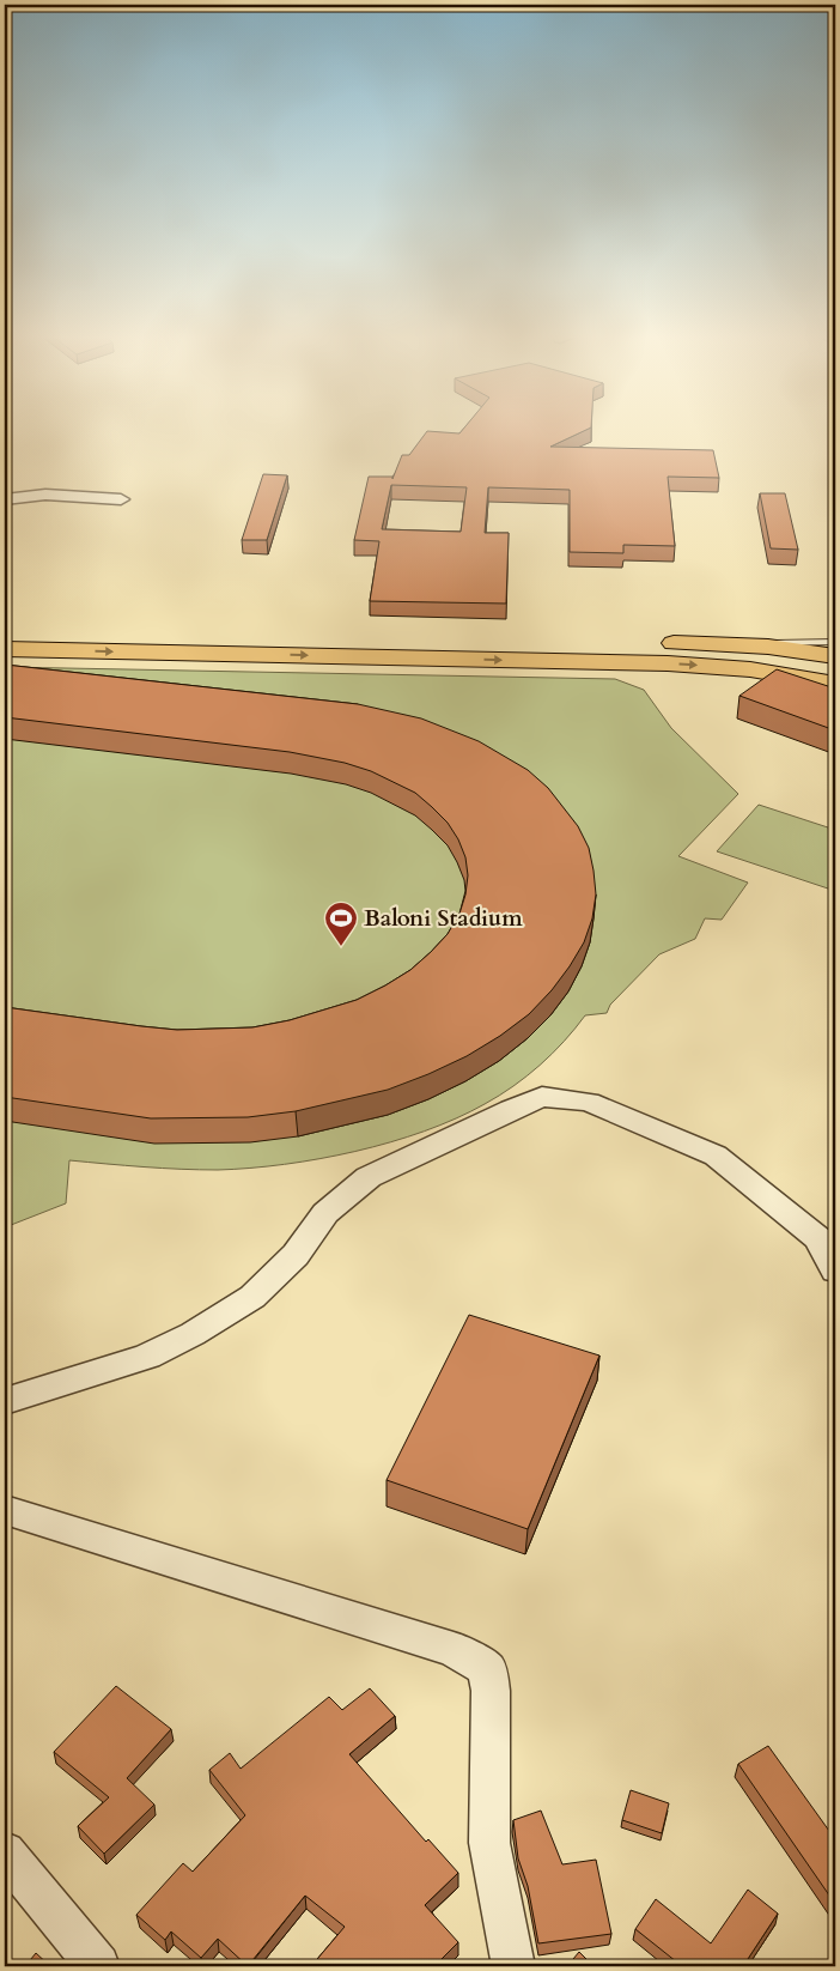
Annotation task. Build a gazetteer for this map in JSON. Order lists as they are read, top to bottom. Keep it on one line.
{"places":{"sports":["Baloni Stadium"]}}
